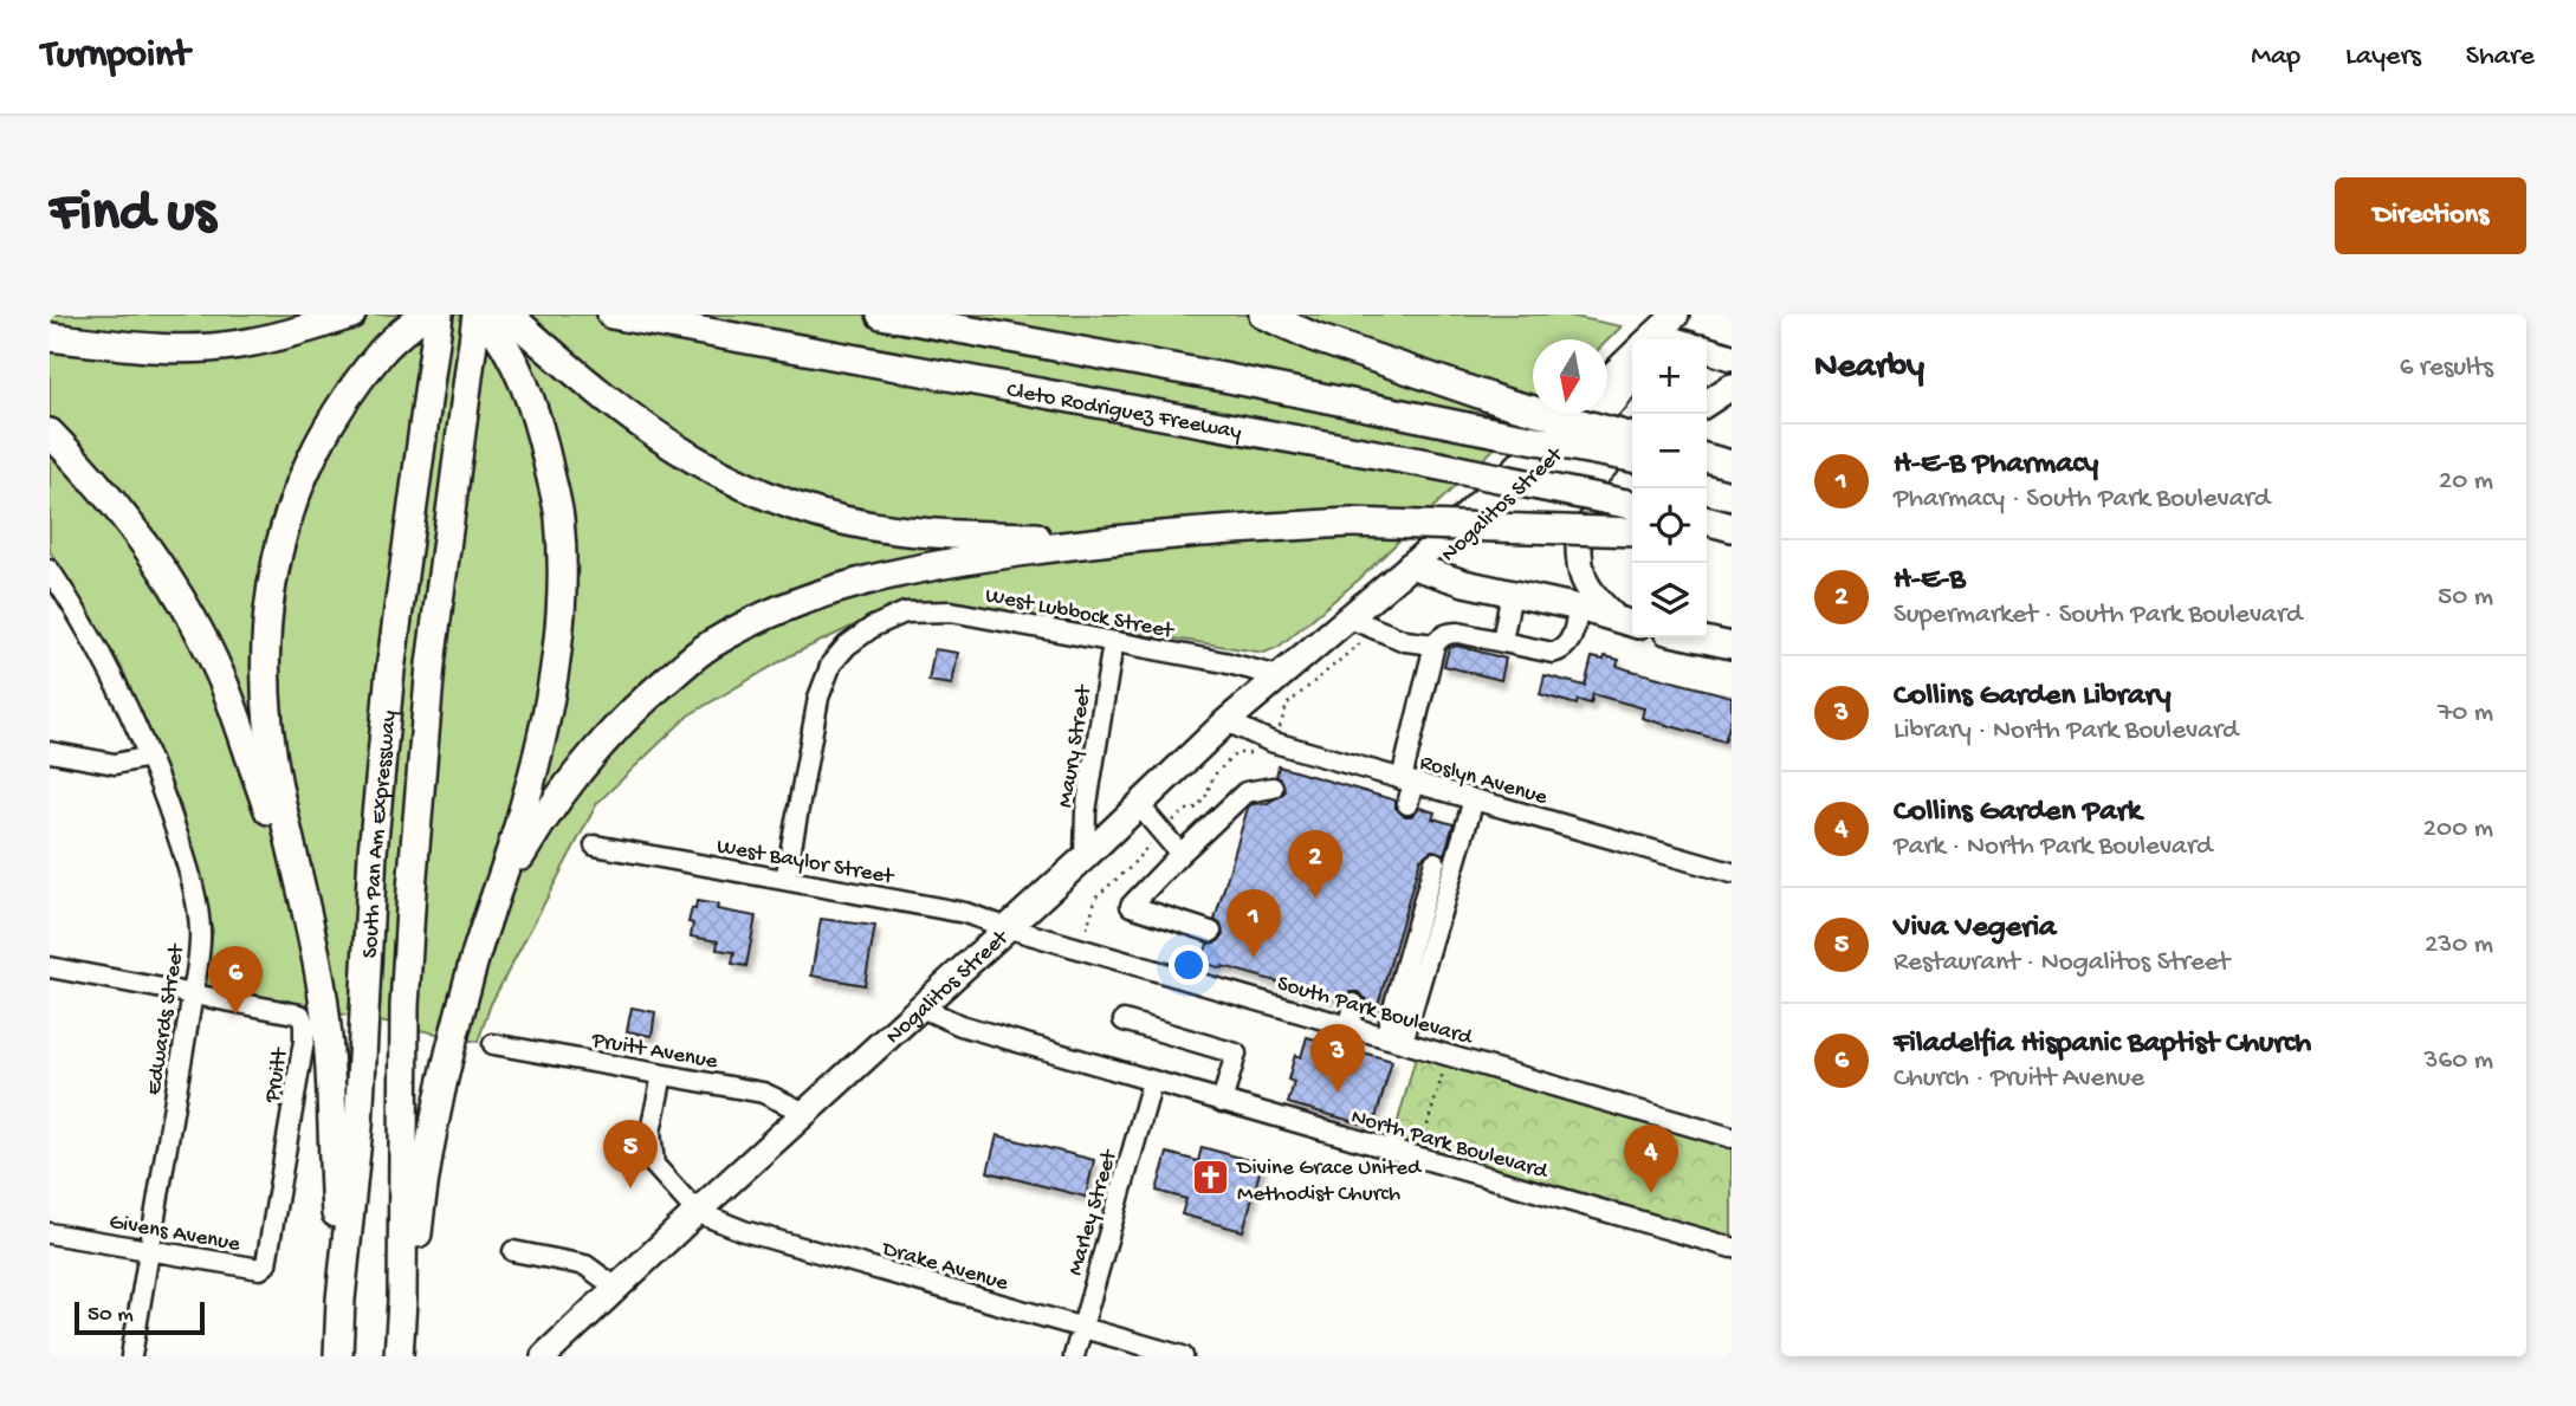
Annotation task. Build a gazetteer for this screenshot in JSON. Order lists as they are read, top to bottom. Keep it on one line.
{"streets":{"highway":["Cleto Rodriguez Freeway","South Pan Am Expressway"],"main road":["Nogalitos Street"],"street":["West Lubbock Street","Maury Street","Roslyn Avenue","West Baylor Street","South Park Boulevard","Edwards Street","Pruitt Avenue","Pruitt","North Park Boulevard","Marley Street","Givens Avenue","Drake Avenue"]},"crossings":[["Nogalitos Street","West Lubbock Street"],["Nogalitos Street","Maury Street"],["Nogalitos Street","Roslyn Avenue"],["Nogalitos Street","West Baylor Street"],["Nogalitos Street","South Park Boulevard"],["Nogalitos Street","Pruitt Avenue"],["Nogalitos Street","North Park Boulevard"],["Nogalitos Street","Drake Avenue"],["West Lubbock Street","Maury Street"],["West Lubbock Street","West Baylor Street"],["West Baylor Street","South Park Boulevard"],["Edwards Street","Pruitt"],["Edwards Street","Givens Avenue"],["Pruitt","Givens Avenue"],["North Park Boulevard","Marley Street"],["Marley Street","Drake Avenue"]],"places":{"church":["Divine Grace United Methodist Church"]},"scale_bar":"50 m","north":"bottom","page":{"header":"Turnpoint","nav":["Map","Layers","Share"],"buttons":"Directions","title":"Find us","heading":["Nearby","6 results"],"map_buttons":["+","−"],"list":[{"mark":"1","name":"H-E-B Pharmacy","note":"Pharmacy · South Park Boulevard","value":"20 m"},{"mark":"2","name":"H-E-B","note":"Supermarket · South Park Boulevard","value":"50 m"},{"mark":"3","name":"Collins Garden Library","note":"Library · North Park Boulevard","value":"70 m"},{"mark":"4","name":"Collins Garden Park","note":"Park · North Park Boulevard","value":"200 m"},{"mark":"5","name":"Viva Vegeria","note":"Restaurant · Nogalitos Street","value":"230 m"},{"mark":"6","name":"Filadelfia Hispanic Baptist Church","note":"Church · Pruitt Avenue","value":"360 m"}],"pins":["2","1","6","3","5","4"],"scale":"50 m"}}
